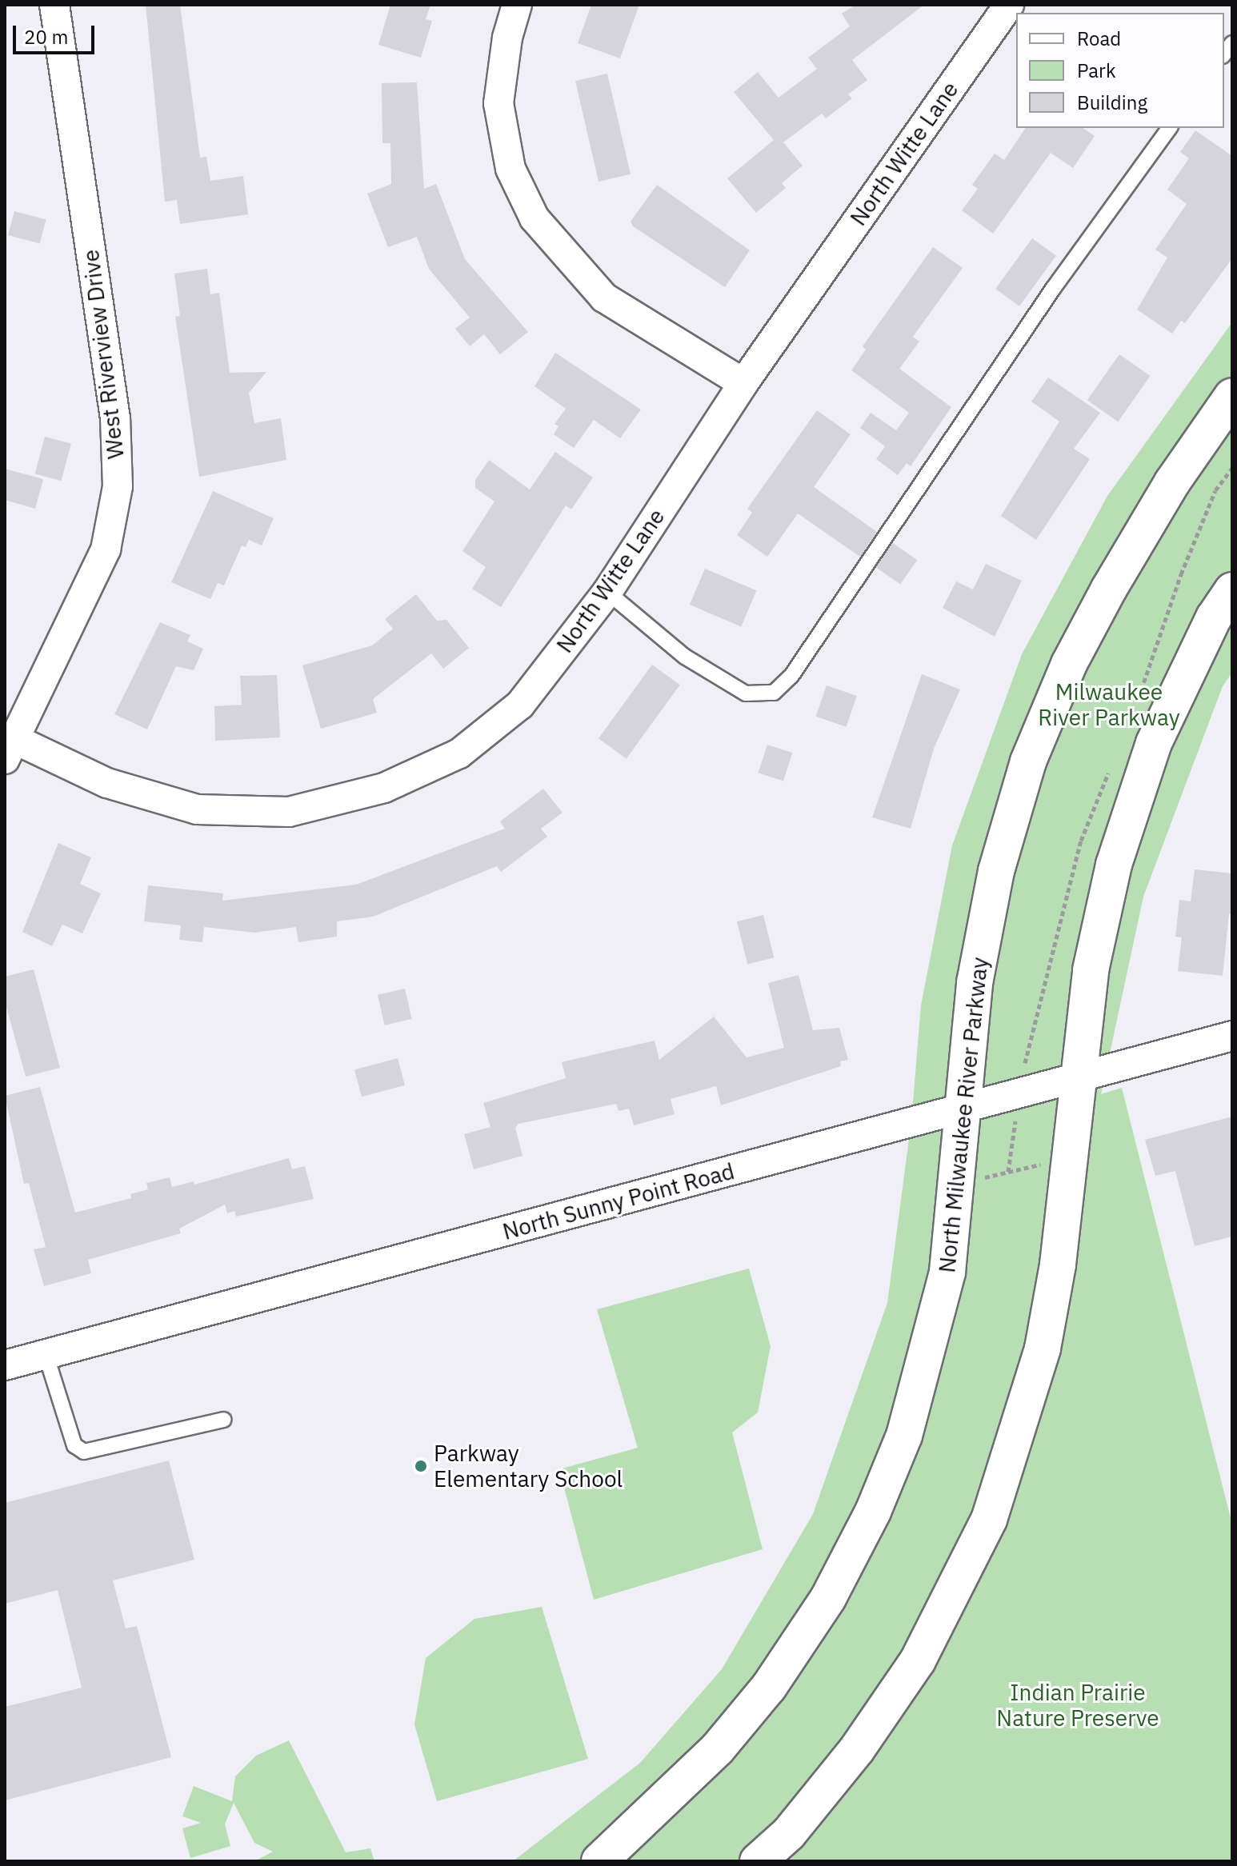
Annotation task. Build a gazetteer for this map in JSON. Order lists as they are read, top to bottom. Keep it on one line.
{"streets":{"street":["North Witte Lane","West Riverview Drive","North Milwaukee River Parkway","North Sunny Point Road"]},"crossings":[["North Witte Lane","West Riverview Drive"],["North Milwaukee River Parkway","North Sunny Point Road"]],"parks":["Milwaukee River Parkway","Indian Prairie Nature Preserve"],"places":["Parkway Elementary School"],"legend":["Road","Park","Building"],"scale_bar":"20 m"}
